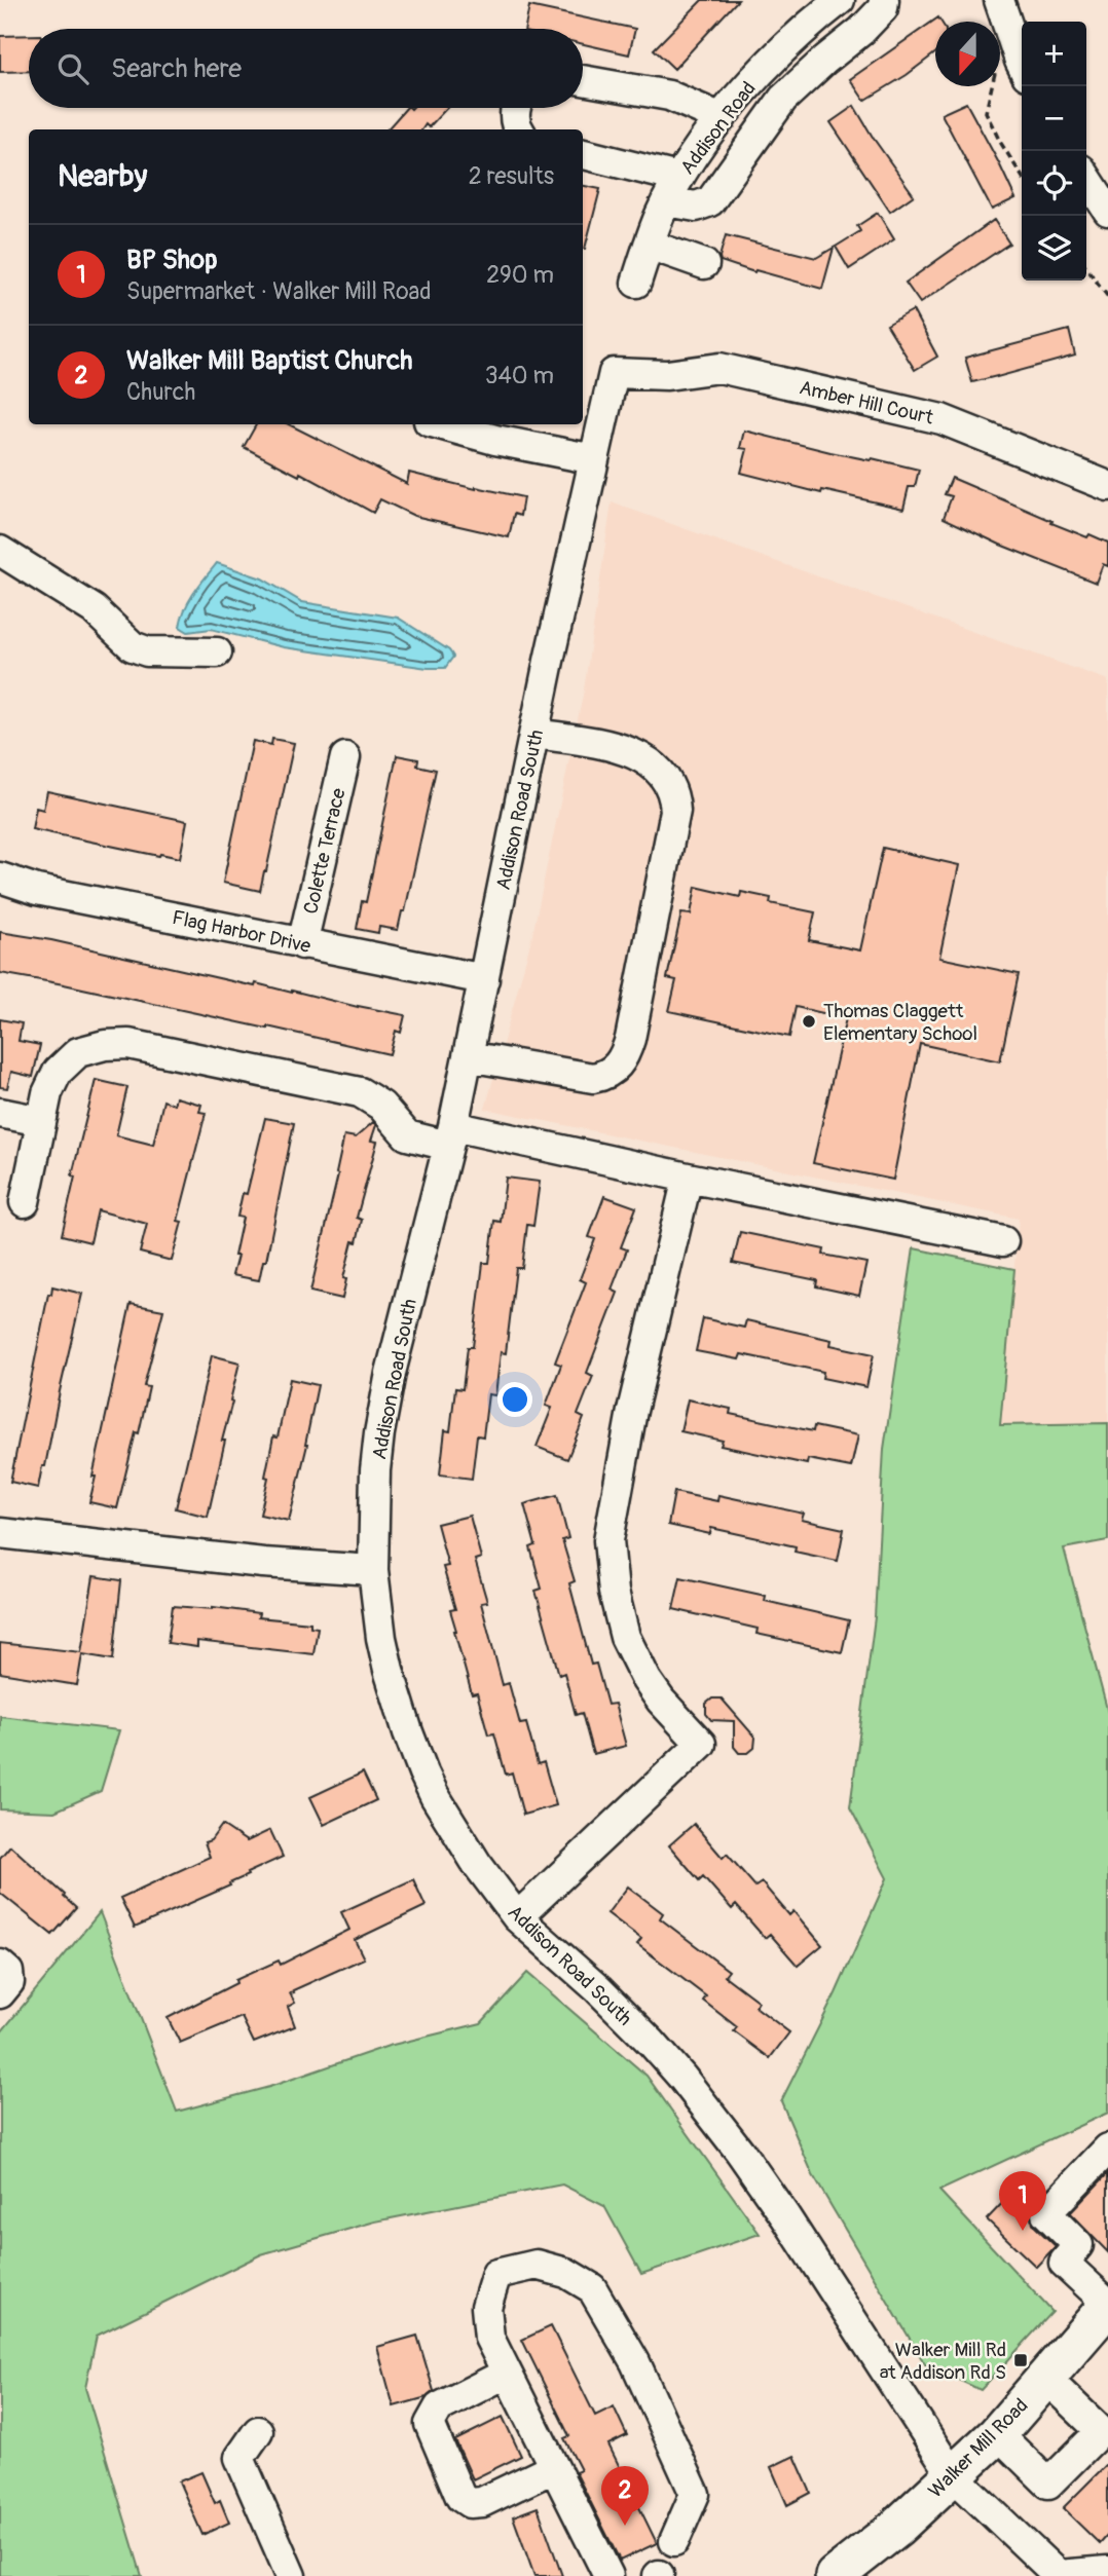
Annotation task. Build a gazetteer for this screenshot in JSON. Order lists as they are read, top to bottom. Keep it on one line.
{"streets":{"main road":["Walker Mill Road"],"street":["Addison Road","Amber Hill Court","Addison Road South","Colette Terrace","Flag Harbor Drive"]},"crossings":[["Amber Hill Court","Addison Road South"],["Addison Road South","Flag Harbor Drive"],["Addison Road South","Walker Mill Road"],["Colette Terrace","Flag Harbor Drive"]],"places":{"other":["Thomas Claggett Elementary School"],"transit":["Walker Mill Rd at Addison Rd S"]},"north":"bottom","page":{"map_buttons":["+","−"],"search":"Search here","heading":["Nearby","2 results"],"list":[{"mark":"1","name":"BP Shop","note":"Supermarket · Walker Mill Road","value":"290 m"},{"mark":"2","name":"Walker Mill Baptist Church","note":"Church","value":"340 m"}],"pins":["1","2"]}}
